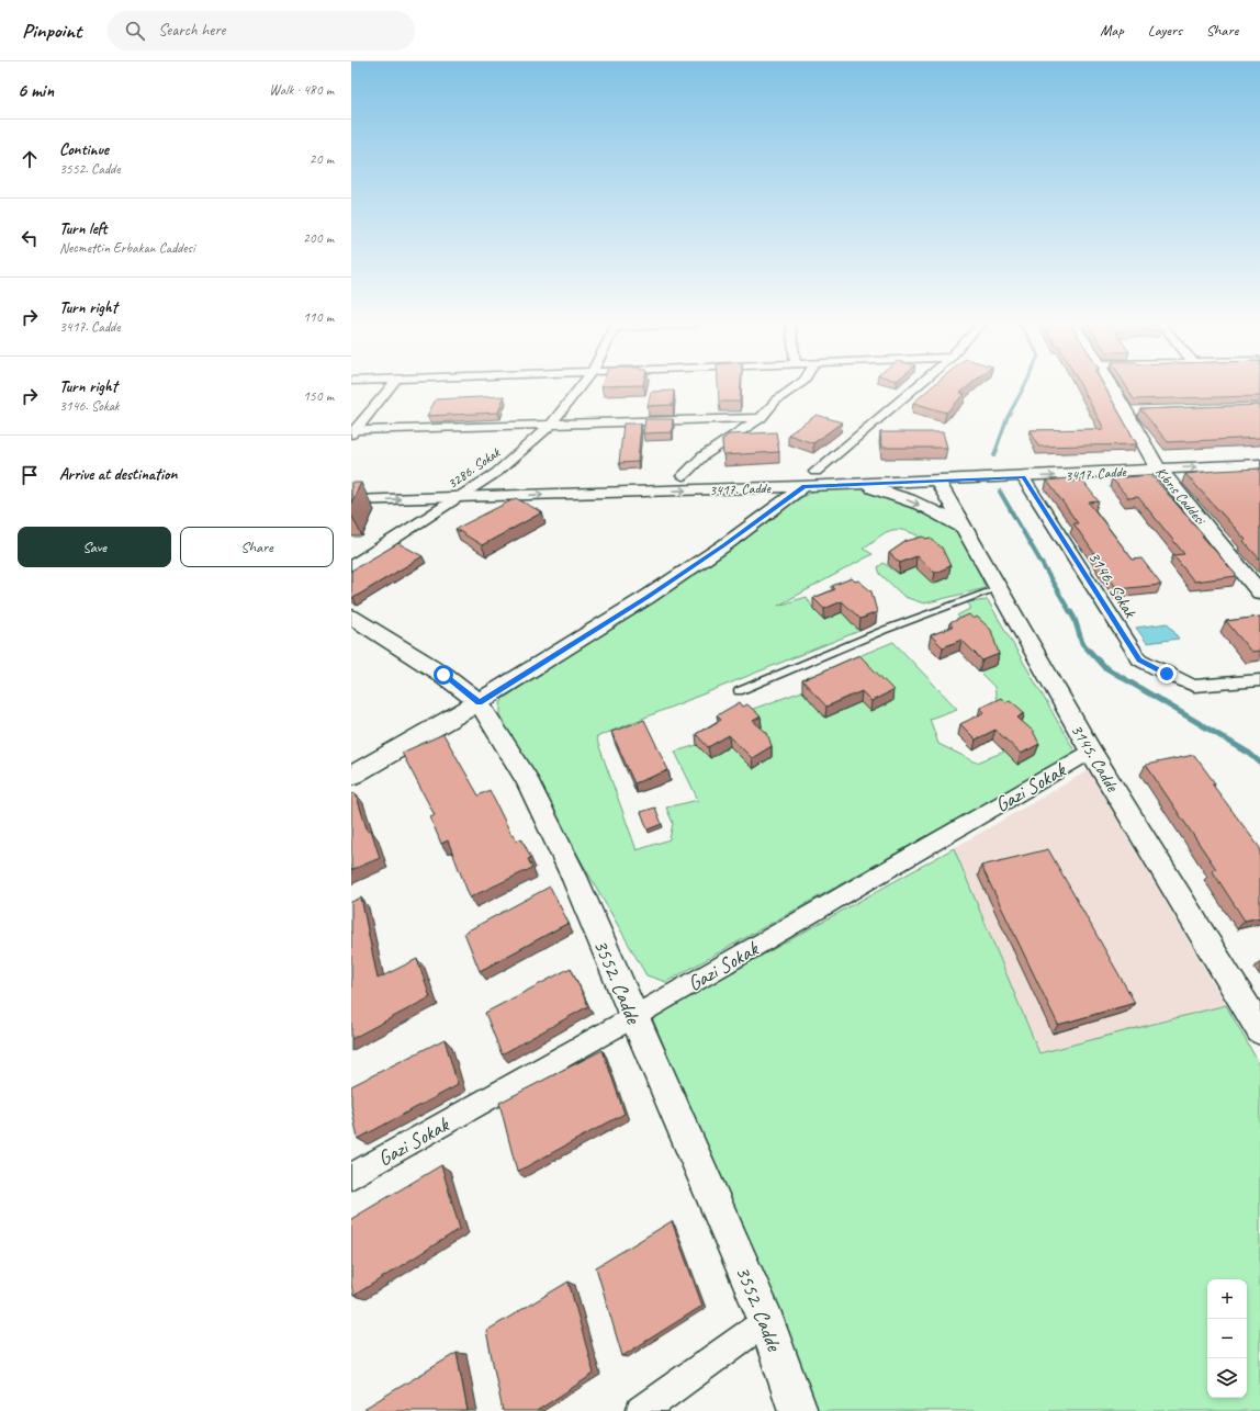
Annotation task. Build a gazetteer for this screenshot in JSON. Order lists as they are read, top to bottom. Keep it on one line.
{"streets":{"street":["3286. Sokak","3417. Cadde","Kıbrıs Caddesi","3146. Sokak","3145. Cadde","Gazi Sokak","3552. Cadde"]},"crossings":[["3286. Sokak","3417. Cadde"],["3417. Cadde","Kıbrıs Caddesi"],["3417. Cadde","3146. Sokak"],["3417. Cadde","3145. Cadde"],["3145. Cadde","Gazi Sokak"],["Gazi Sokak","3552. Cadde"]],"page":{"header":"Pinpoint","search":"Search here","nav":["Map","Layers","Share"],"heading":["6 min","Walk · 480 m"],"list":[["Continue","3552. Cadde","20 m"],["Turn left","Necmettin Erbakan Caddesi","200 m"],["Turn right","3417. Cadde","110 m"],["Turn right","3146. Sokak","150 m"],"Arrive at destination"],"buttons":["Save","Share"],"map_buttons":["+","−"]}}
